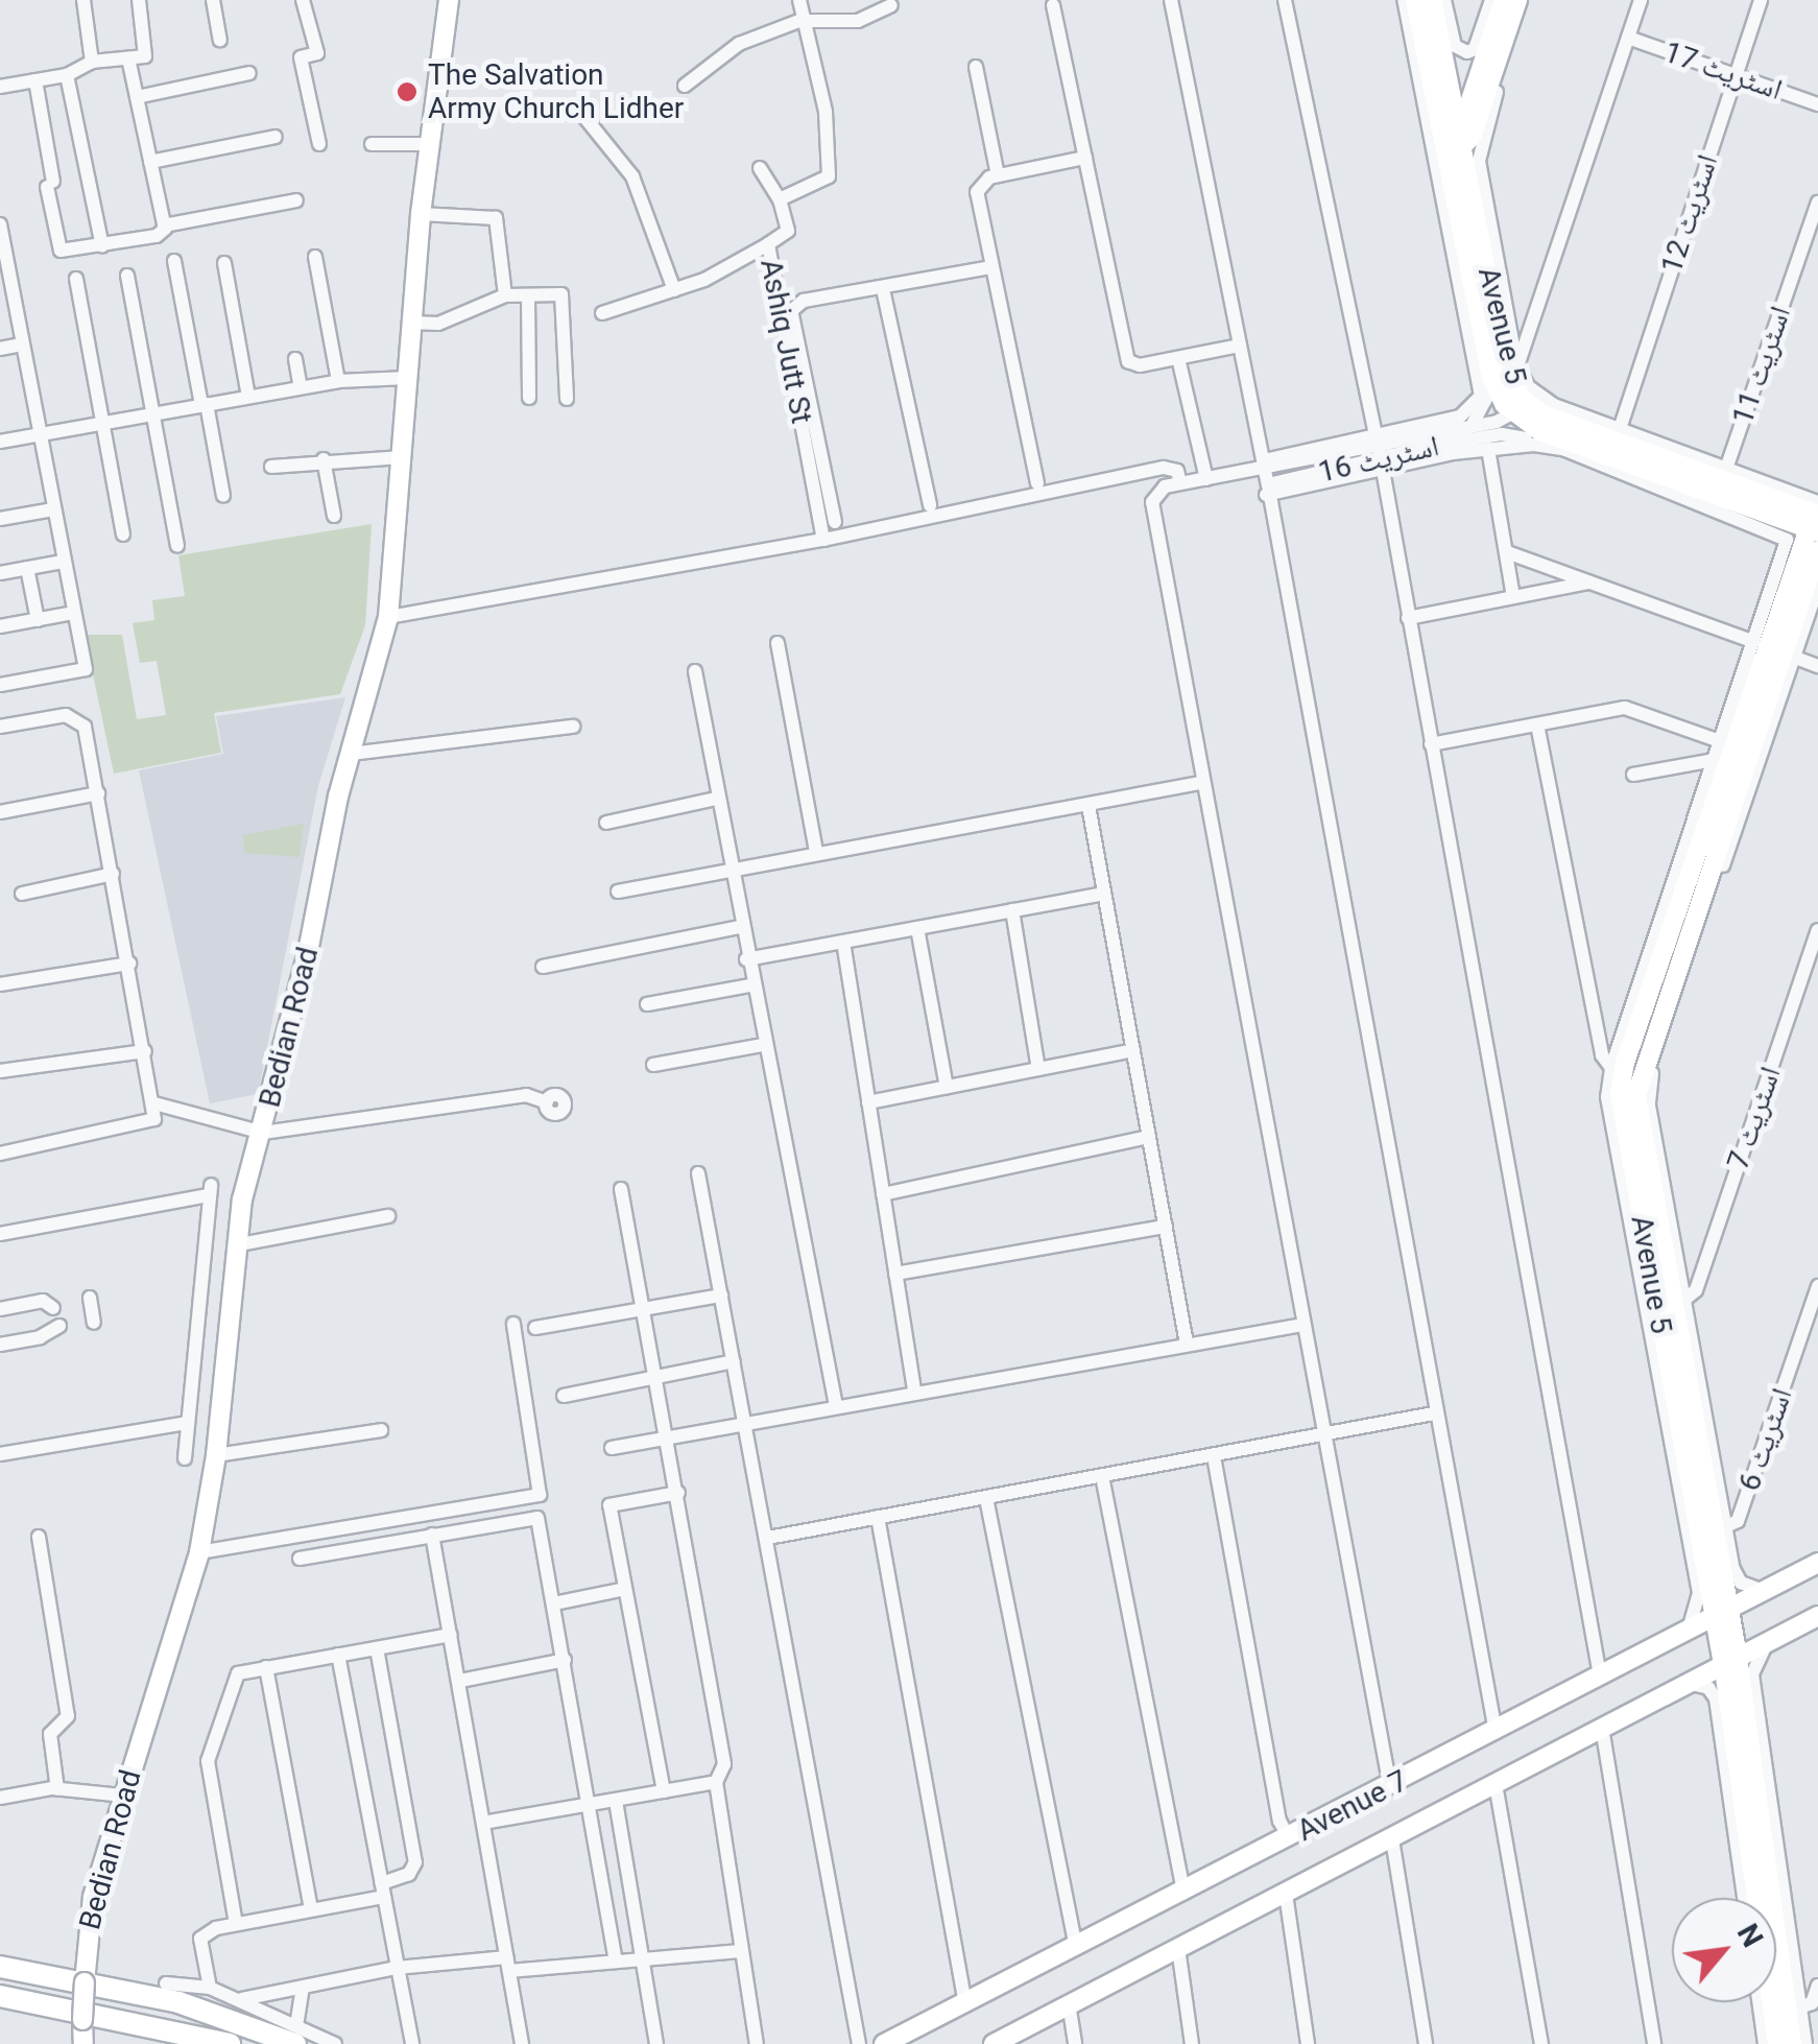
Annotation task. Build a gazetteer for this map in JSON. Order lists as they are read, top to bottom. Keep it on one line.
{"streets":{"main road":["Avenue 5","Bedian Road","Avenue 7"],"street":["اسٹریٹ 17","اسٹریٹ 12","Ashiq Jutt St","اسٹریٹ 11","اسٹریٹ 16","اسٹریٹ 7","اسٹریٹ 6"]},"crossings":[["اسٹریٹ 17","اسٹریٹ 12"],["Avenue 5","اسٹریٹ 16"],["Avenue 5","Avenue 7"]],"places":["The Salvation Army Church Lidher"],"north":"top right"}
